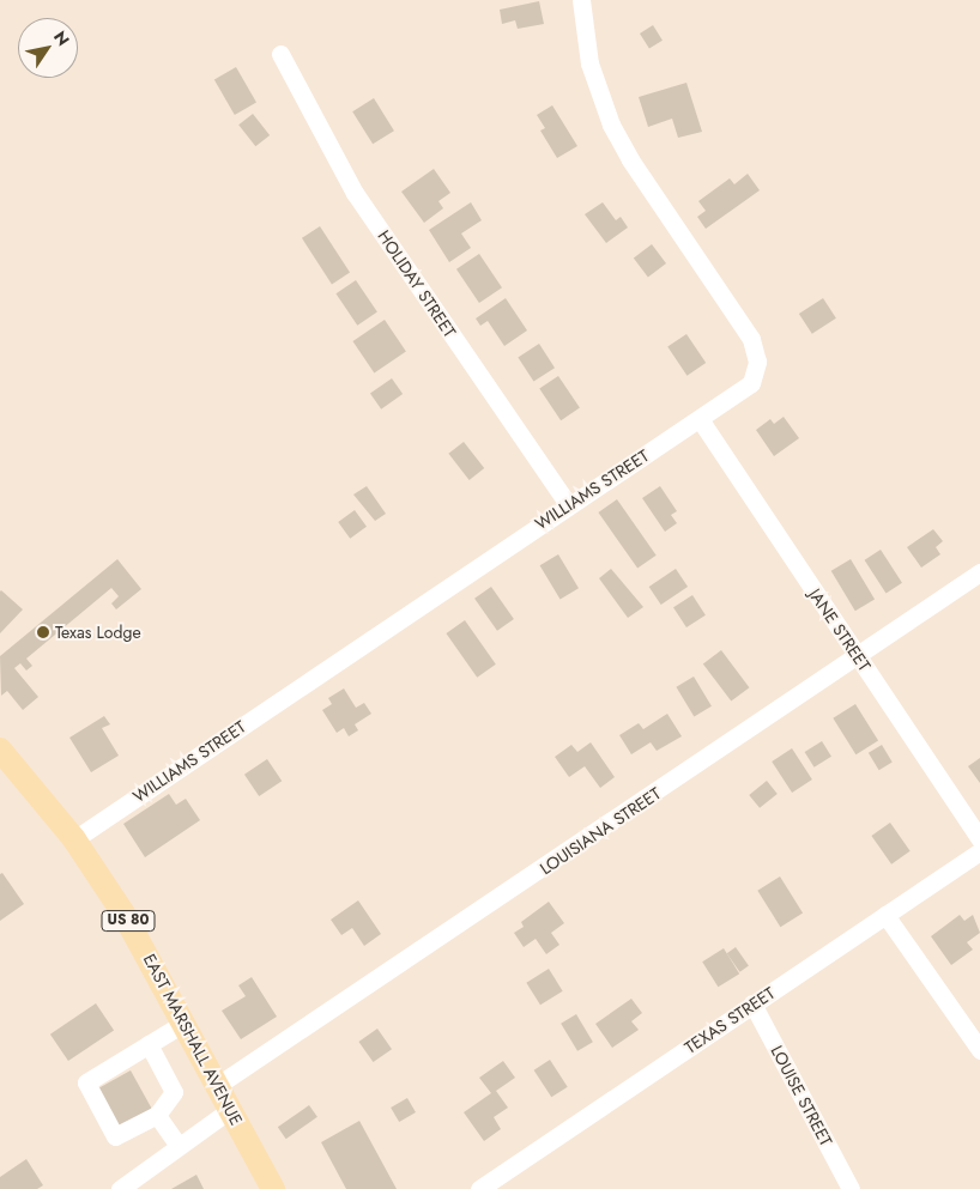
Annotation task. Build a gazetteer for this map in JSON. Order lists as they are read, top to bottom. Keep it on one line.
{"streets":{"main road":["US 80","EAST MARSHALL AVENUE"],"street":["HOLIDAY STREET","WILLIAMS STREET","JANE STREET","LOUISIANA STREET","TEXAS STREET","LOUISE STREET"]},"crossings":[["HOLIDAY STREET","WILLIAMS STREET"],["WILLIAMS STREET","JANE STREET"],["WILLIAMS STREET","EAST MARSHALL AVENUE"],["JANE STREET","LOUISIANA STREET"],["LOUISIANA STREET","EAST MARSHALL AVENUE"],["TEXAS STREET","LOUISE STREET"]],"places":["Texas Lodge"],"north":"top right"}
